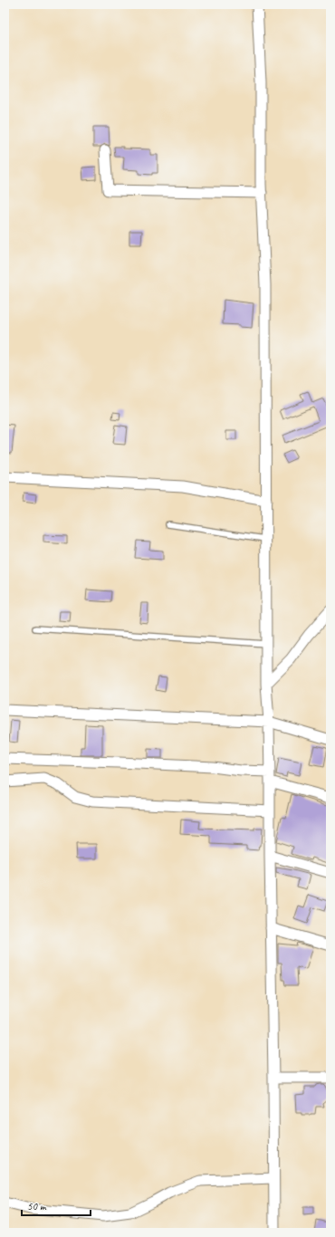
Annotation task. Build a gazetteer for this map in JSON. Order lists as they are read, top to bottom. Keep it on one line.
{"scale_bar":"50 m"}
